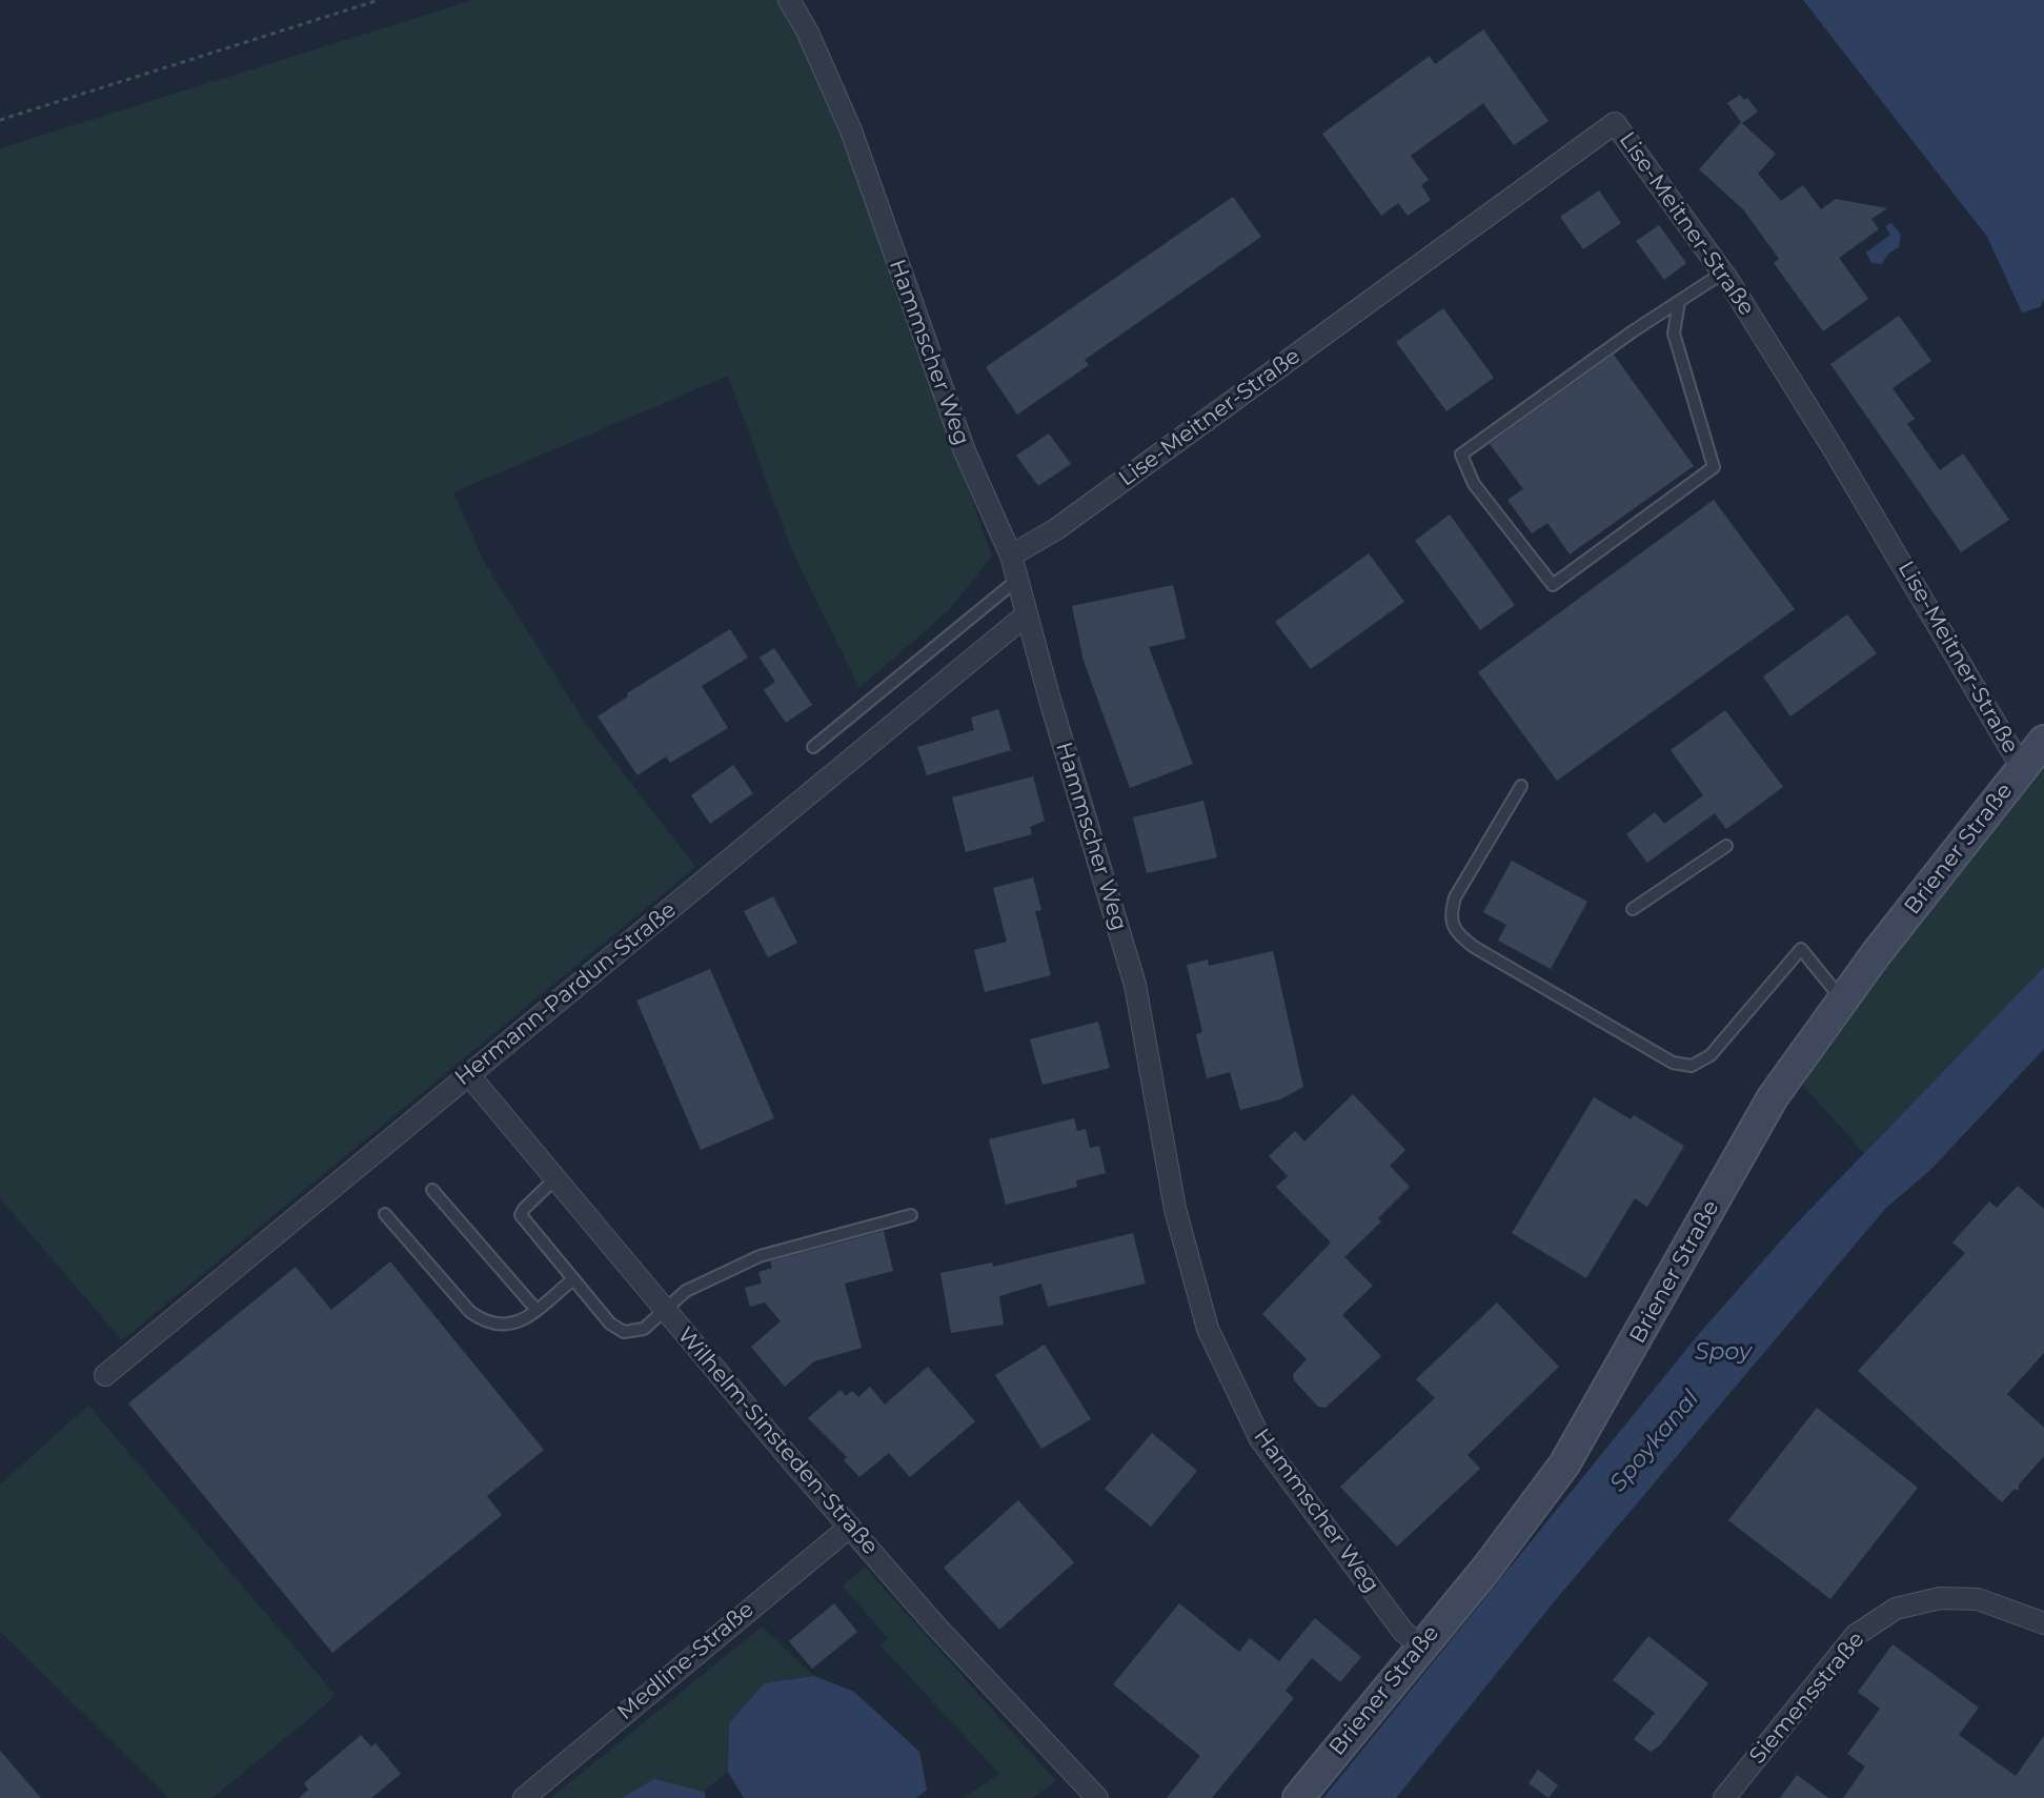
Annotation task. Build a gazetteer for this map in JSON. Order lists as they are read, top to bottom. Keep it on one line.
{"streets":{"street":["Lise-Meitner-Straße","Hammscher Weg","Briener Straße","Hermann-Pardun-Straße","Wilhelm-Sinsteden-Straße","Medline-Straße","Siemensstraße"]},"crossings":[["Lise-Meitner-Straße","Hammscher Weg"],["Lise-Meitner-Straße","Briener Straße"],["Hammscher Weg","Briener Straße"],["Hammscher Weg","Hermann-Pardun-Straße"],["Hermann-Pardun-Straße","Wilhelm-Sinsteden-Straße"],["Wilhelm-Sinsteden-Straße","Medline-Straße"]],"water":["Spoy","Spoykanal"]}
